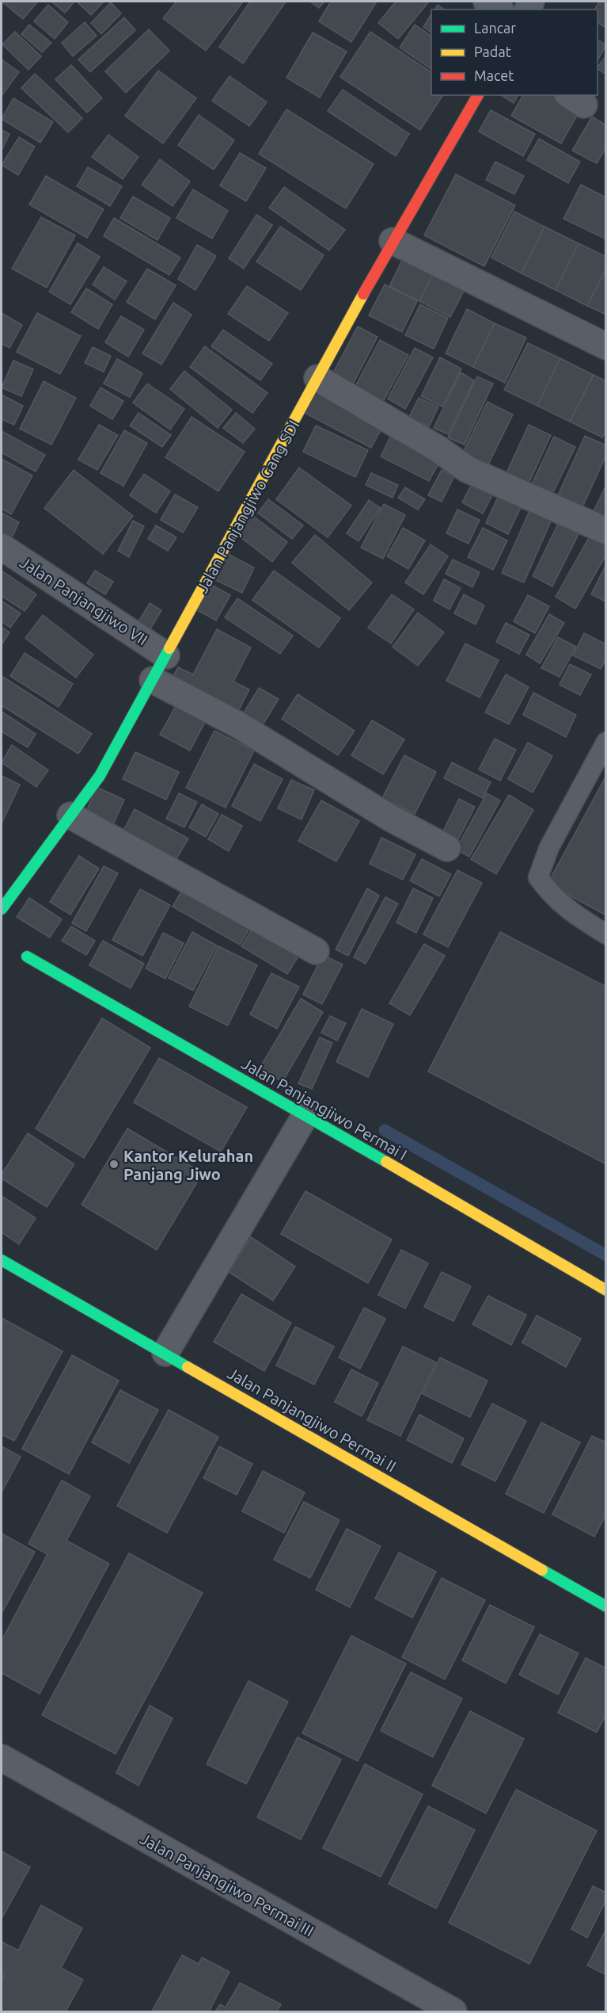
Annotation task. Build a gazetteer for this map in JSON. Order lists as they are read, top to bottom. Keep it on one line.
{"streets":{"street":["Jalan Panjangjiwo Gang SDI","Jalan Panjangjiwo VII","Jalan Panjangjiwo Permai I","Jalan Panjangjiwo Permai II","Jalan Panjangjiwo Permai III"]},"crossings":[["Jalan Panjangjiwo Gang SDI","Jalan Panjangjiwo VII"]],"places":["Kantor Kelurahan Panjang Jiwo"],"legend":["Lancar","Padat","Macet"]}
